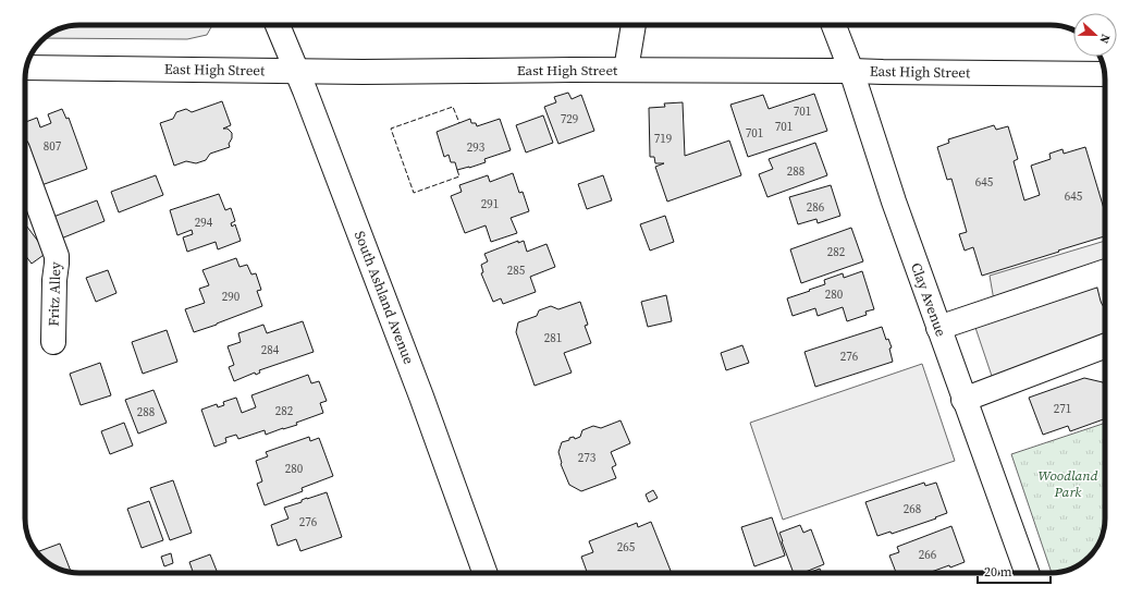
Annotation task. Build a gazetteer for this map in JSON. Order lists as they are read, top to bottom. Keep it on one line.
{"streets":{"street":["East High Street","Fritz Alley","South Ashland Avenue","Clay Avenue"]},"crossings":[["East High Street","South Ashland Avenue"],["East High Street","Clay Avenue"]],"parks":["Woodland Park"],"house_numbers":["701","729","701","701","719","807","293","288","645","645","291","286","294","282","285","280","290","281","284","276","271","282","288","273","280","268","276","265","266"],"scale_bar":"20 m","north":"right"}
